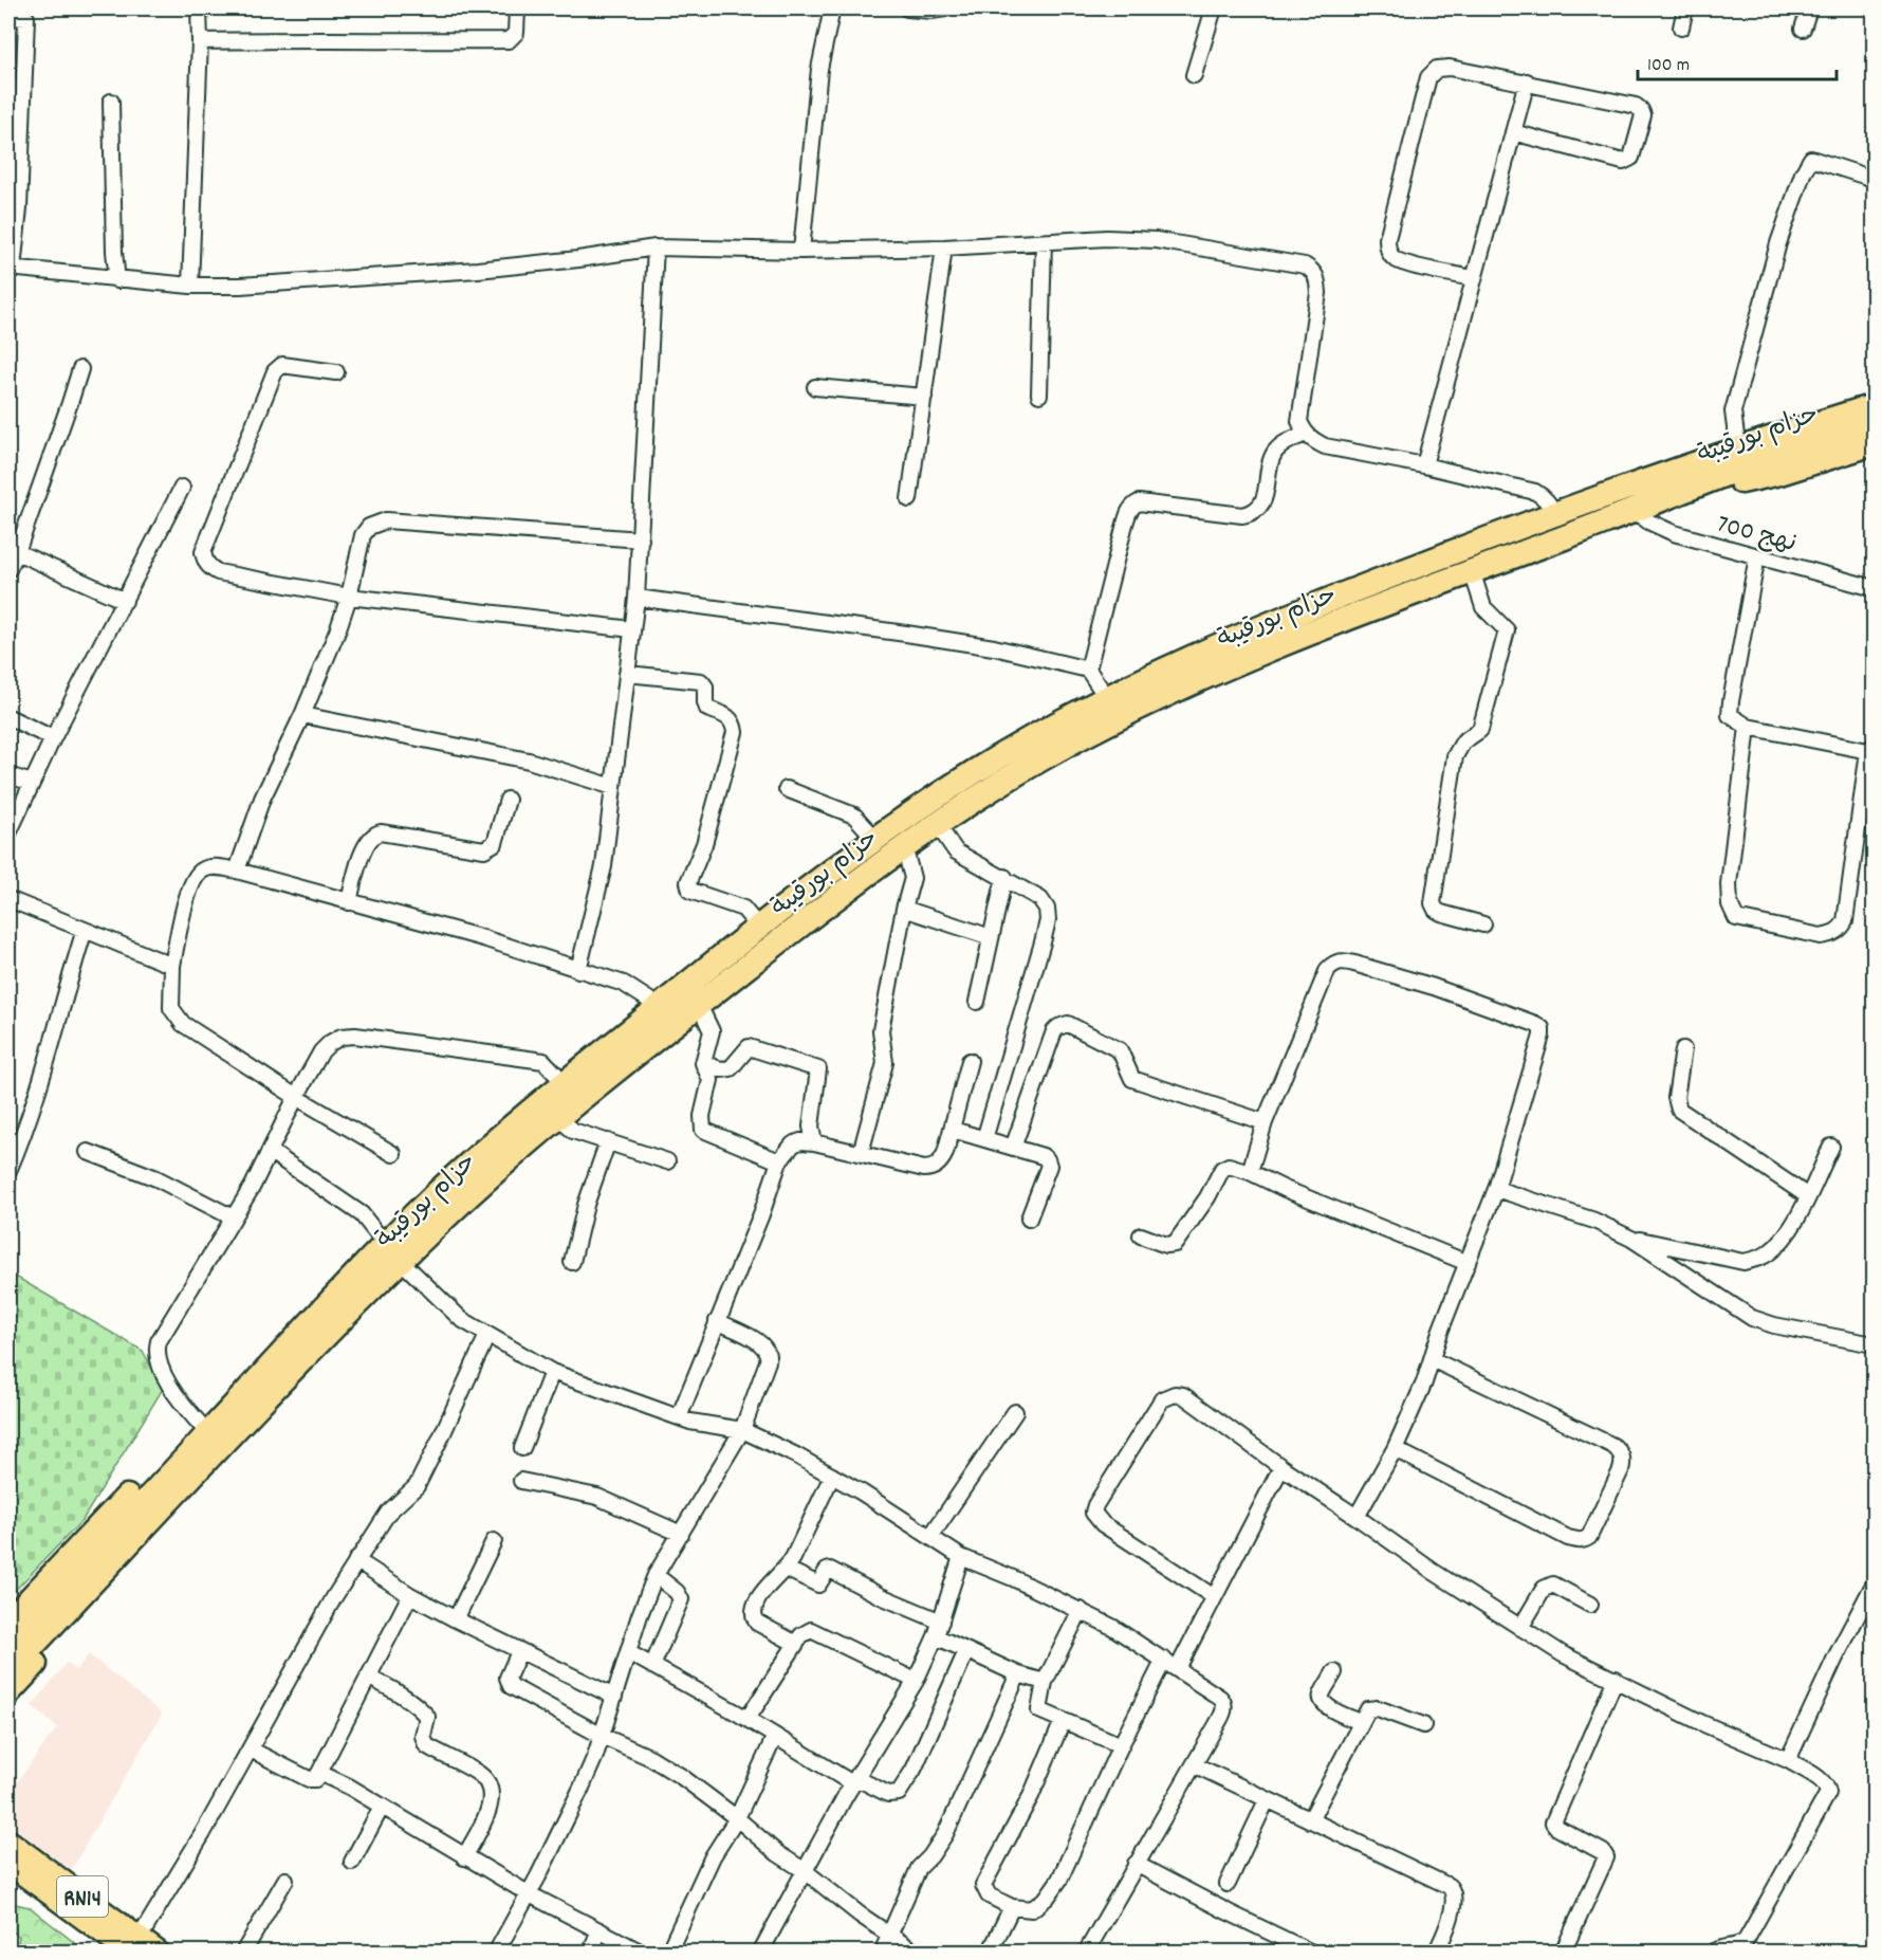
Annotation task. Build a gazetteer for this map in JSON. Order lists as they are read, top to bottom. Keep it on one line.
{"streets":{"highway":["حزام بورقيبة"],"main road":["RN14"],"street":["نهج 700"]},"crossings":[["حزام بورقيبة","نهج 700"]],"scale_bar":"100 m"}
